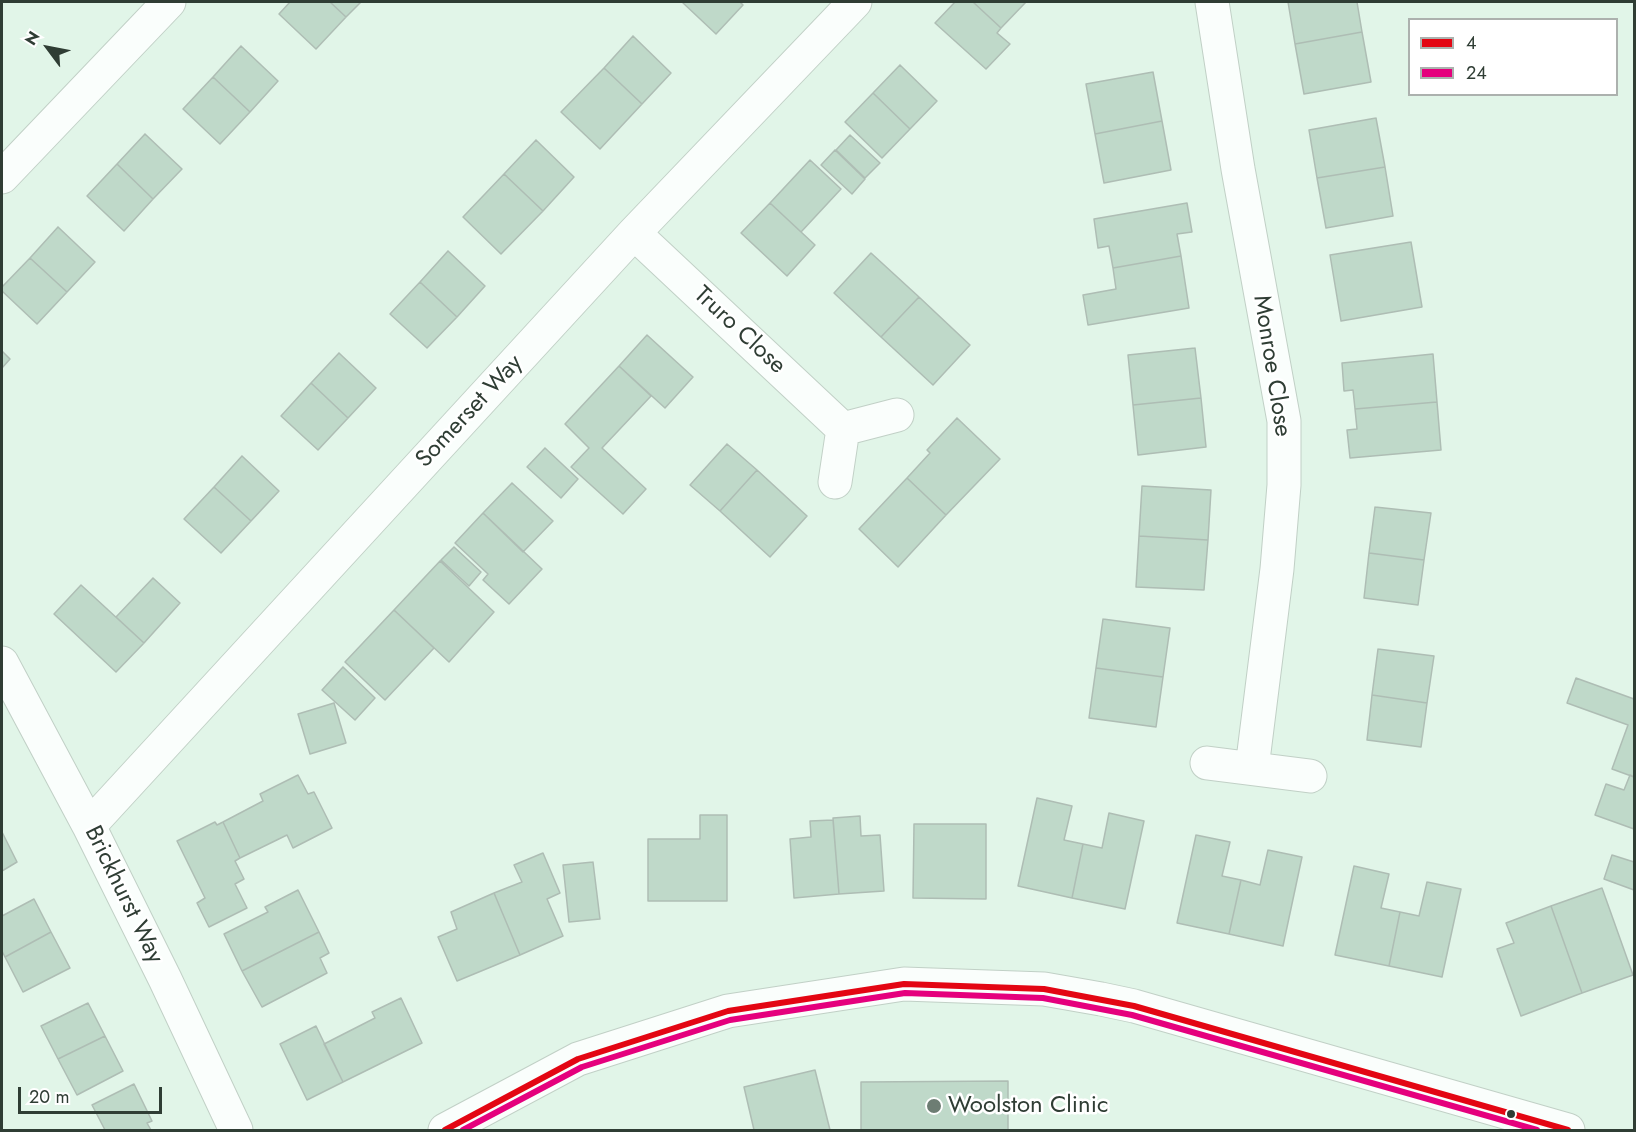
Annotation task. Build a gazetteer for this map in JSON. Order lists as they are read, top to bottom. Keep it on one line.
{"streets":{"street":["Truro Close","Monroe Close","Somerset Way","Brickhurst Way"]},"crossings":[["Truro Close","Somerset Way"],["Somerset Way","Brickhurst Way"]],"places":["Woolston Clinic"],"lines":["transit line 4","transit line 24"],"legend":["4","24"],"scale_bar":"20 m","north":"top left"}
